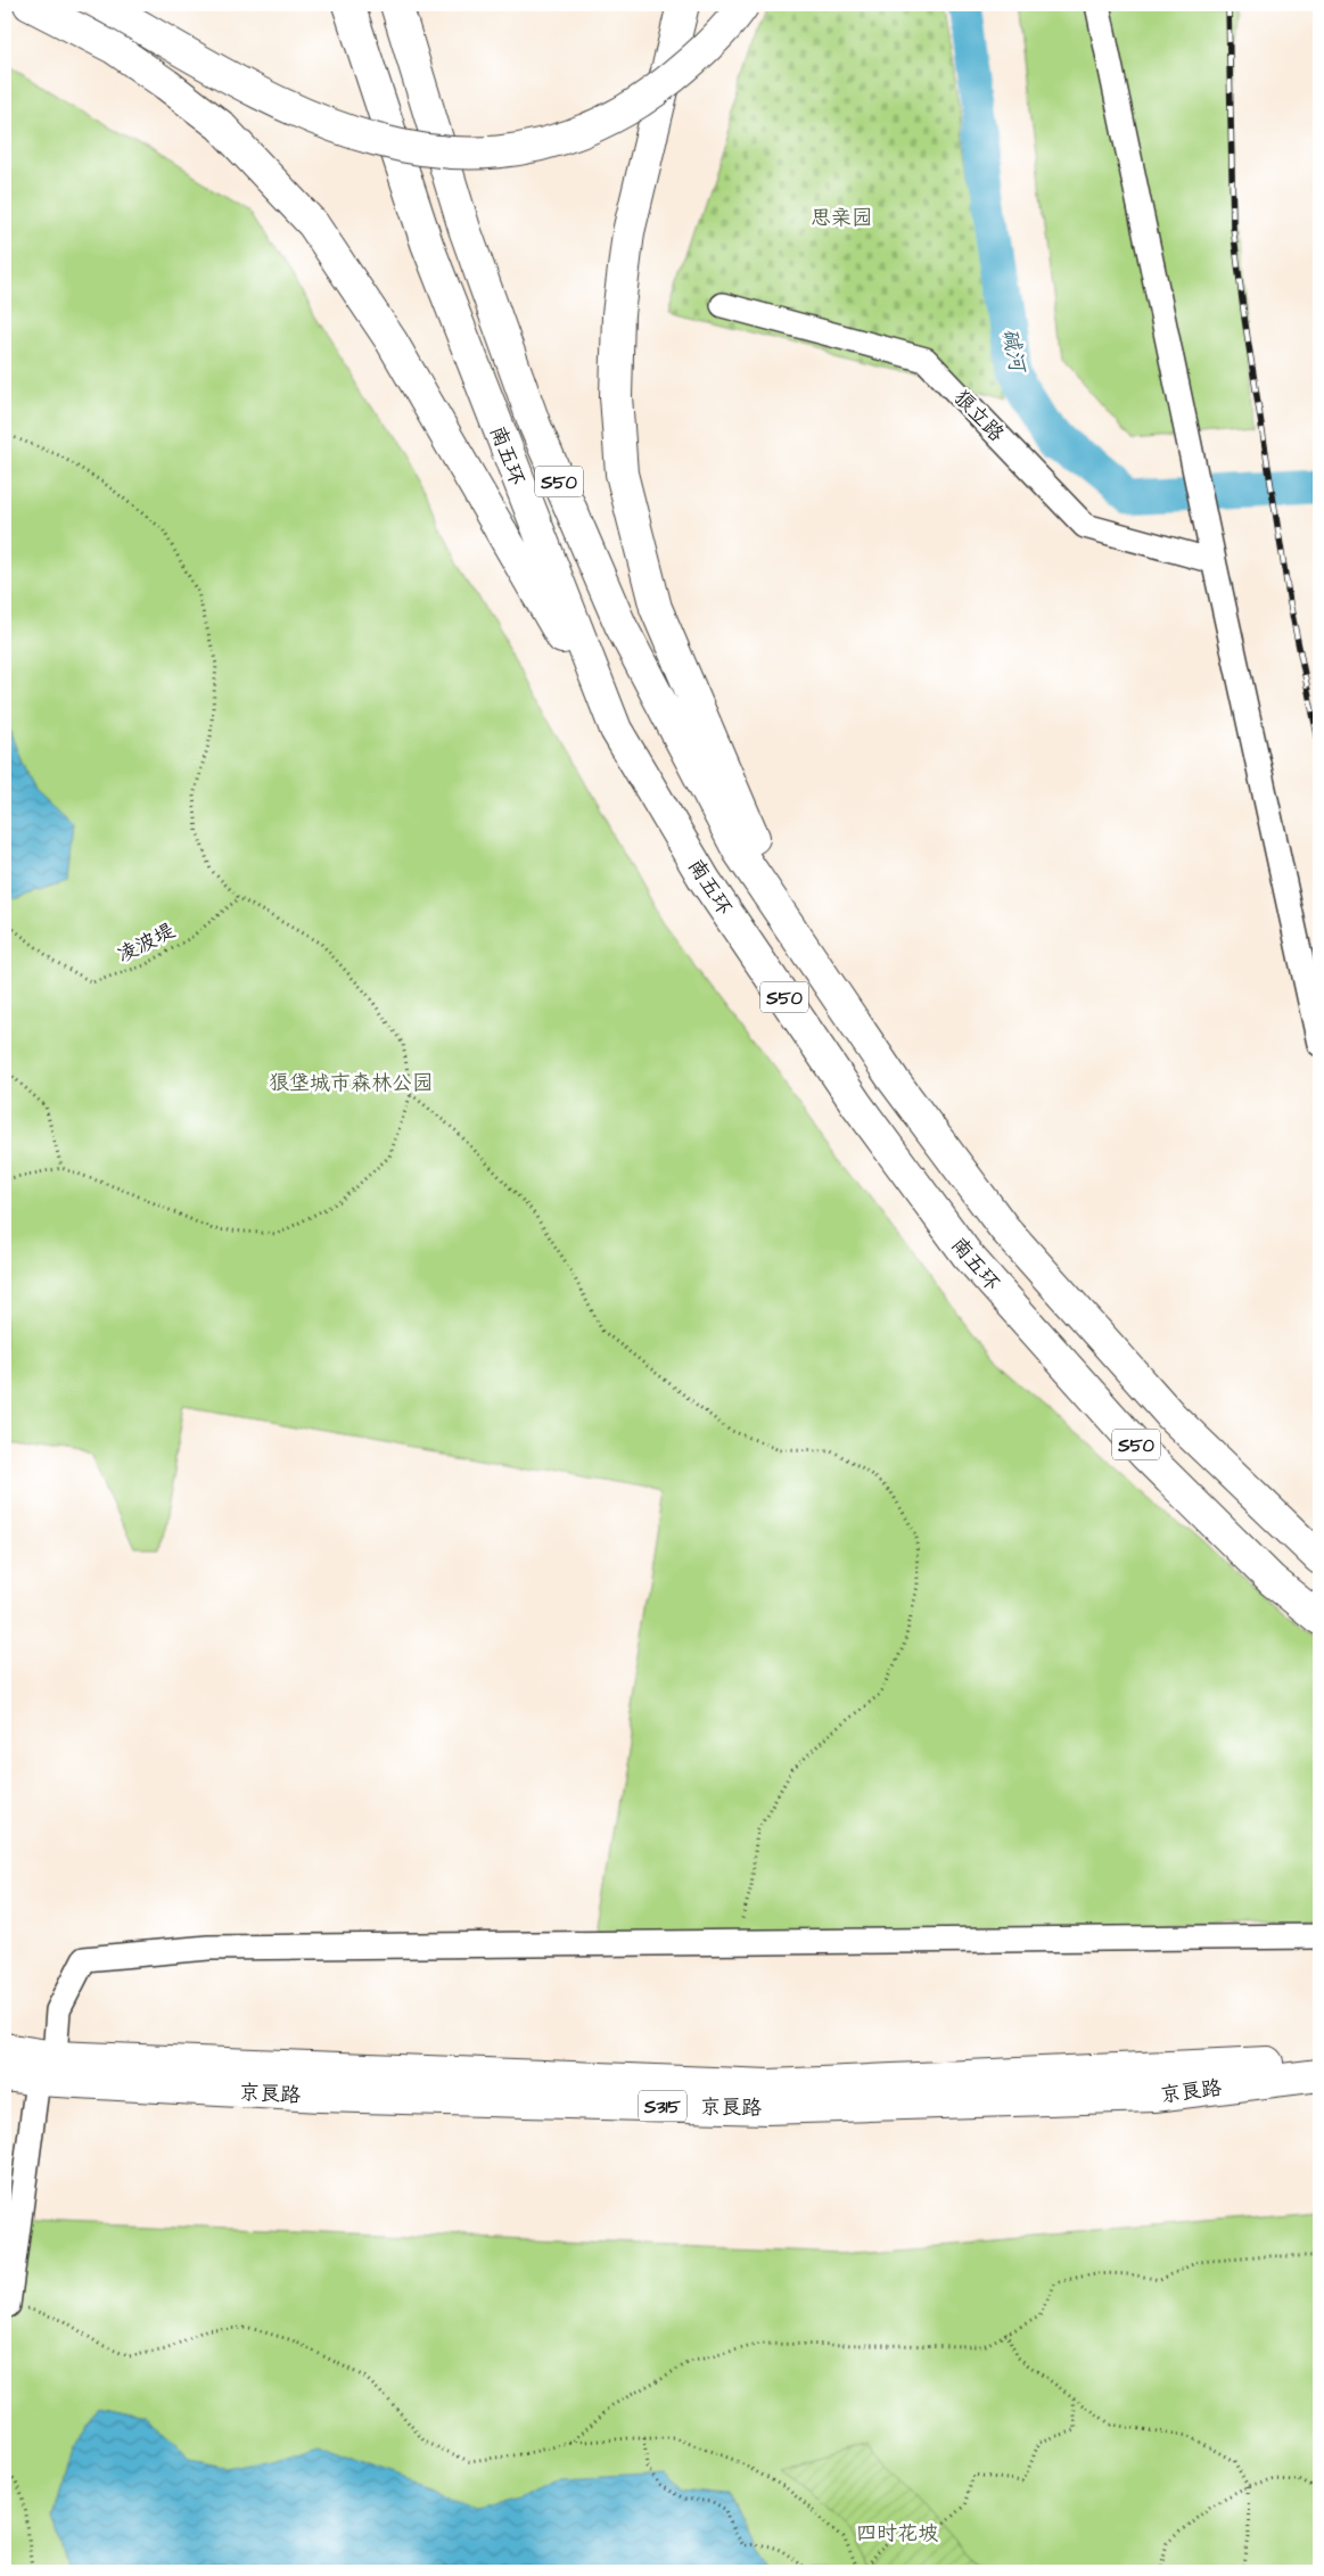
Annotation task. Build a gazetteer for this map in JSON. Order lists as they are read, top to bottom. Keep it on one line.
{"streets":{"main road":["南五环","S50","京良路","S315"],"street":["狼立路"],"path":["凌波堤"]},"water":["碱河"],"parks":["思亲园","狼垡城市森林公园","四时花坡"]}
